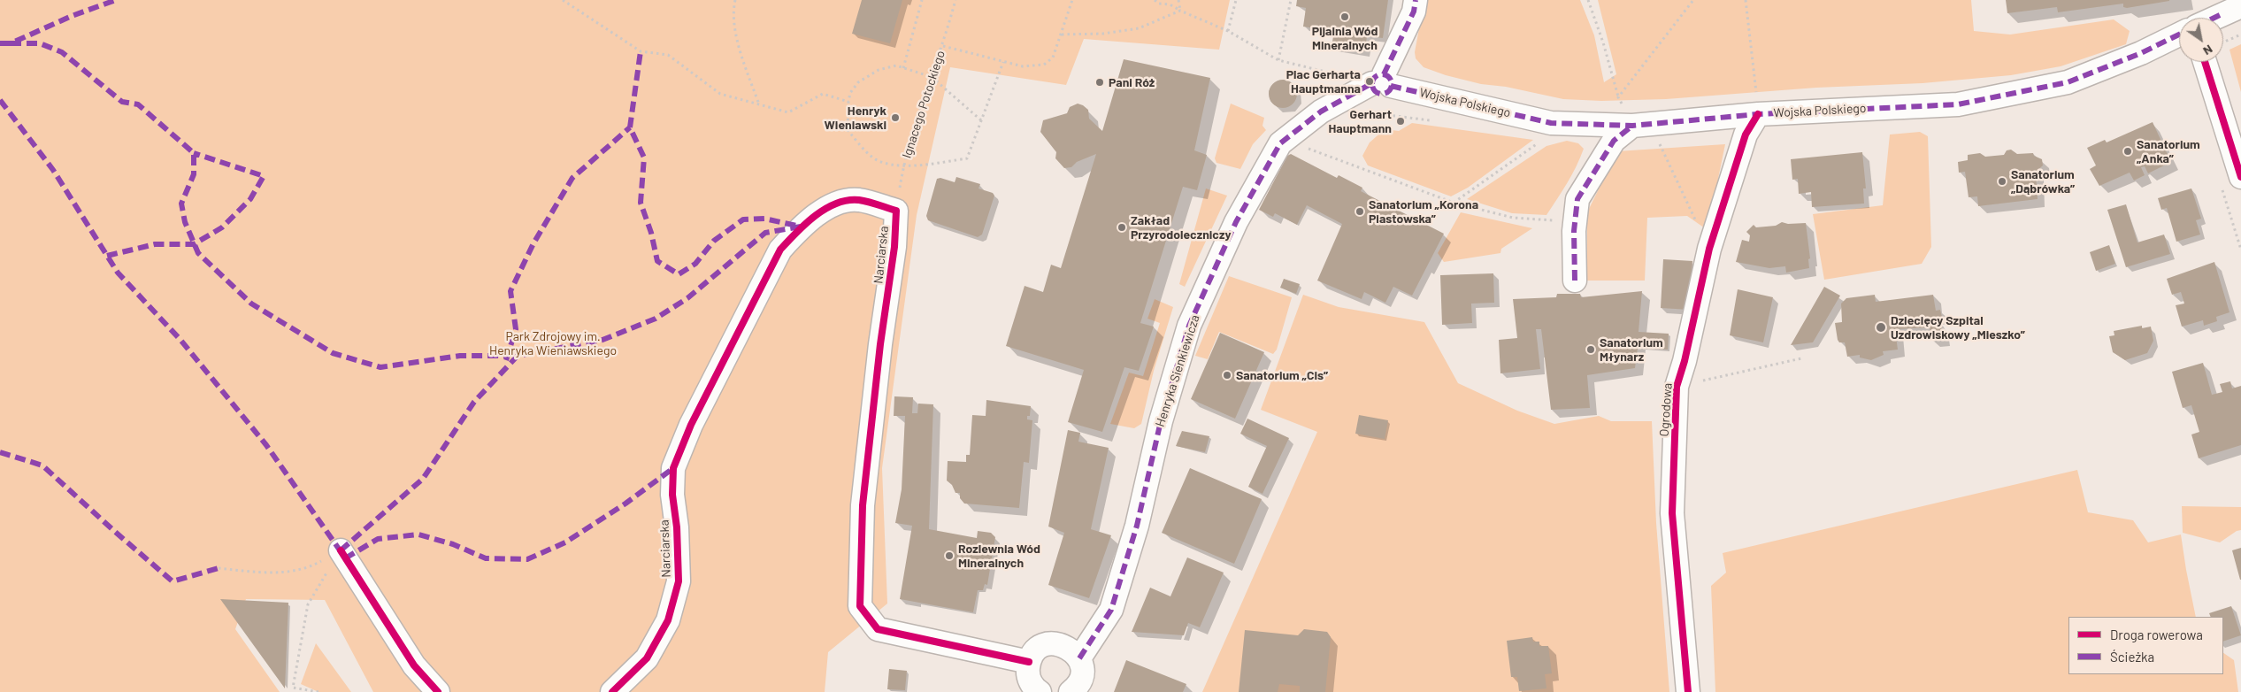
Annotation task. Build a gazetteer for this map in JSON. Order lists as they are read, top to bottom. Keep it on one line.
{"streets":{"street":["Wojska Polskiego","Narciarska","Henryka Sienkiewicza","Ogrodowa"],"path":["Ignacego Potockiego"]},"crossings":[["Wojska Polskiego","Henryka Sienkiewicza"],["Wojska Polskiego","Ogrodowa"],["Ignacego Potockiego","Narciarska"]],"parks":["Park Zdrojowy im. Henryka Wieniawskiego"],"places":["Pijalnia Wód Mineralnych","Plac Gerharta Hauptmanna","Pani Róż","Henryk Wieniawski","Gerhart Hauptmann","Sanatorium „Anka”","Sanatorium „Dąbrówka”","Sanatorium „Korona Piastowska”","Zakład Przyrodoleczniczy","Dziecięcy Szpital Uzdrowiskowy „Mieszko”","Sanatorium Młynarz","Sanatorium „Cis”","Rozlewnia Wód Mineralnych"],"legend":["Droga rowerowa","Ścieżka"],"north":"bottom right"}
